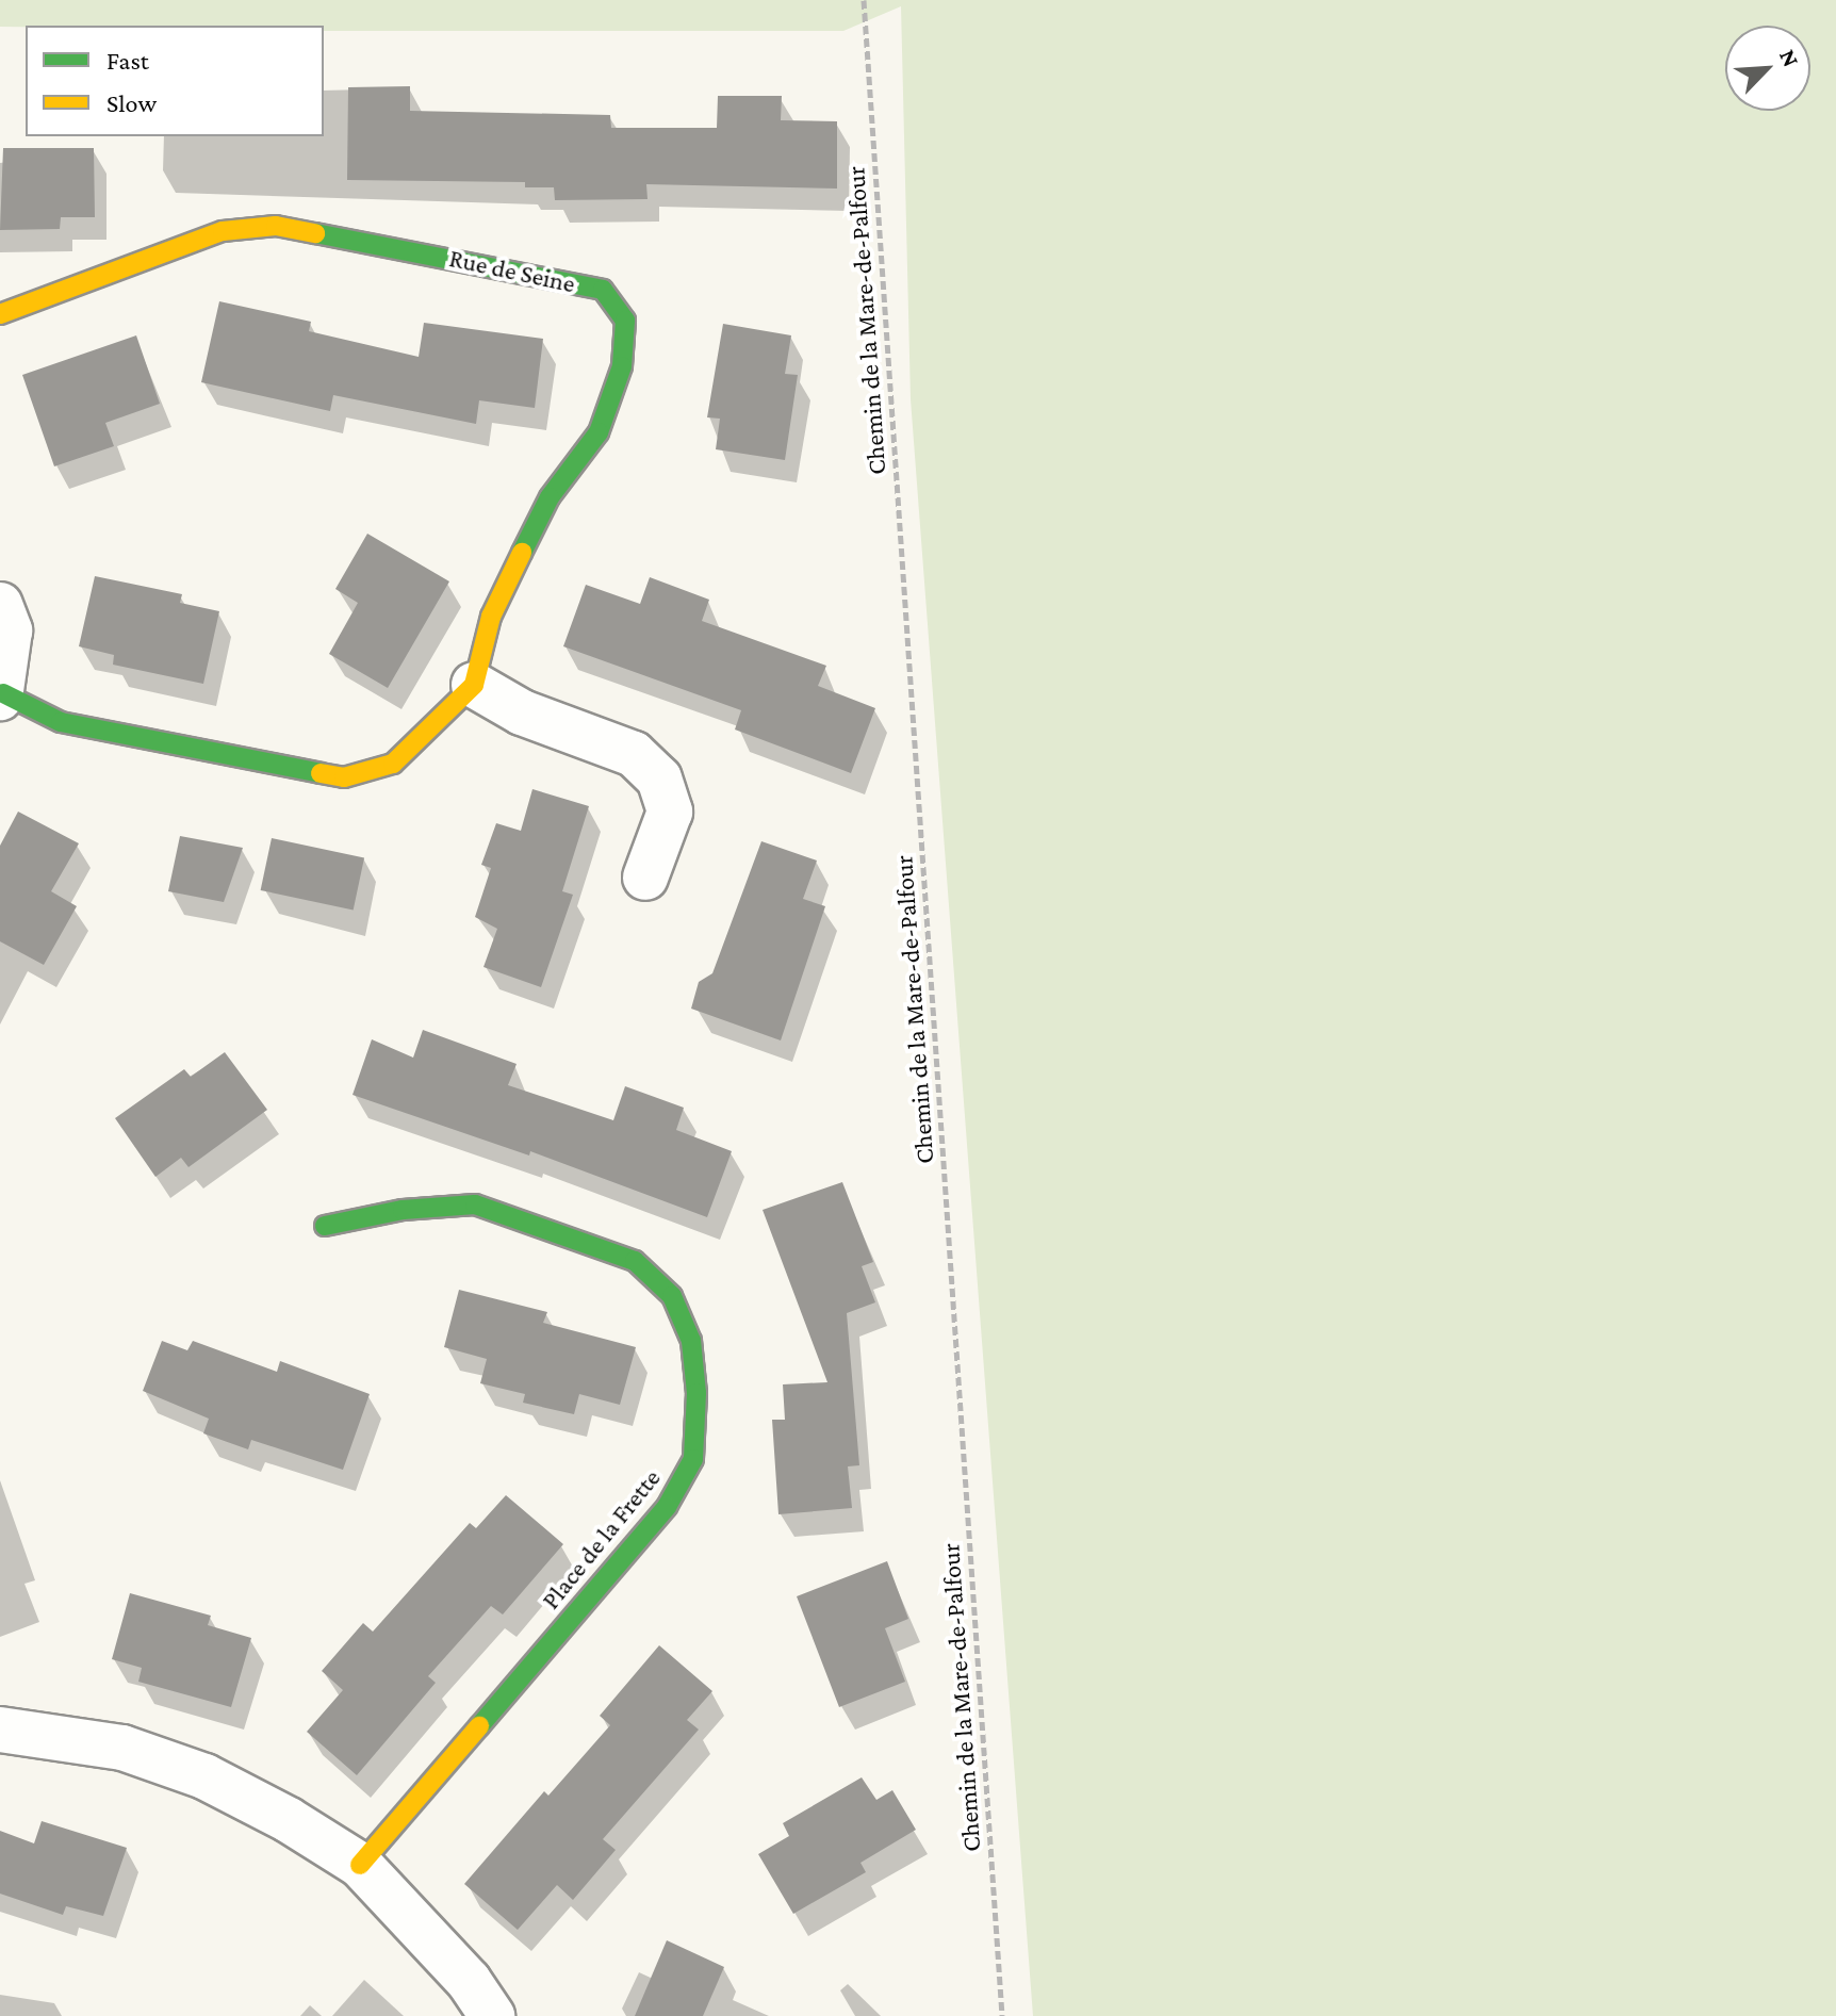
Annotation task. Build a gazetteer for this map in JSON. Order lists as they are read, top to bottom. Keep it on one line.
{"streets":{"street":["Rue de Seine","Place de la Frette"],"path":["Chemin de la Mare-de-Palfour"]},"legend":["Fast","Slow"],"north":"top right"}
